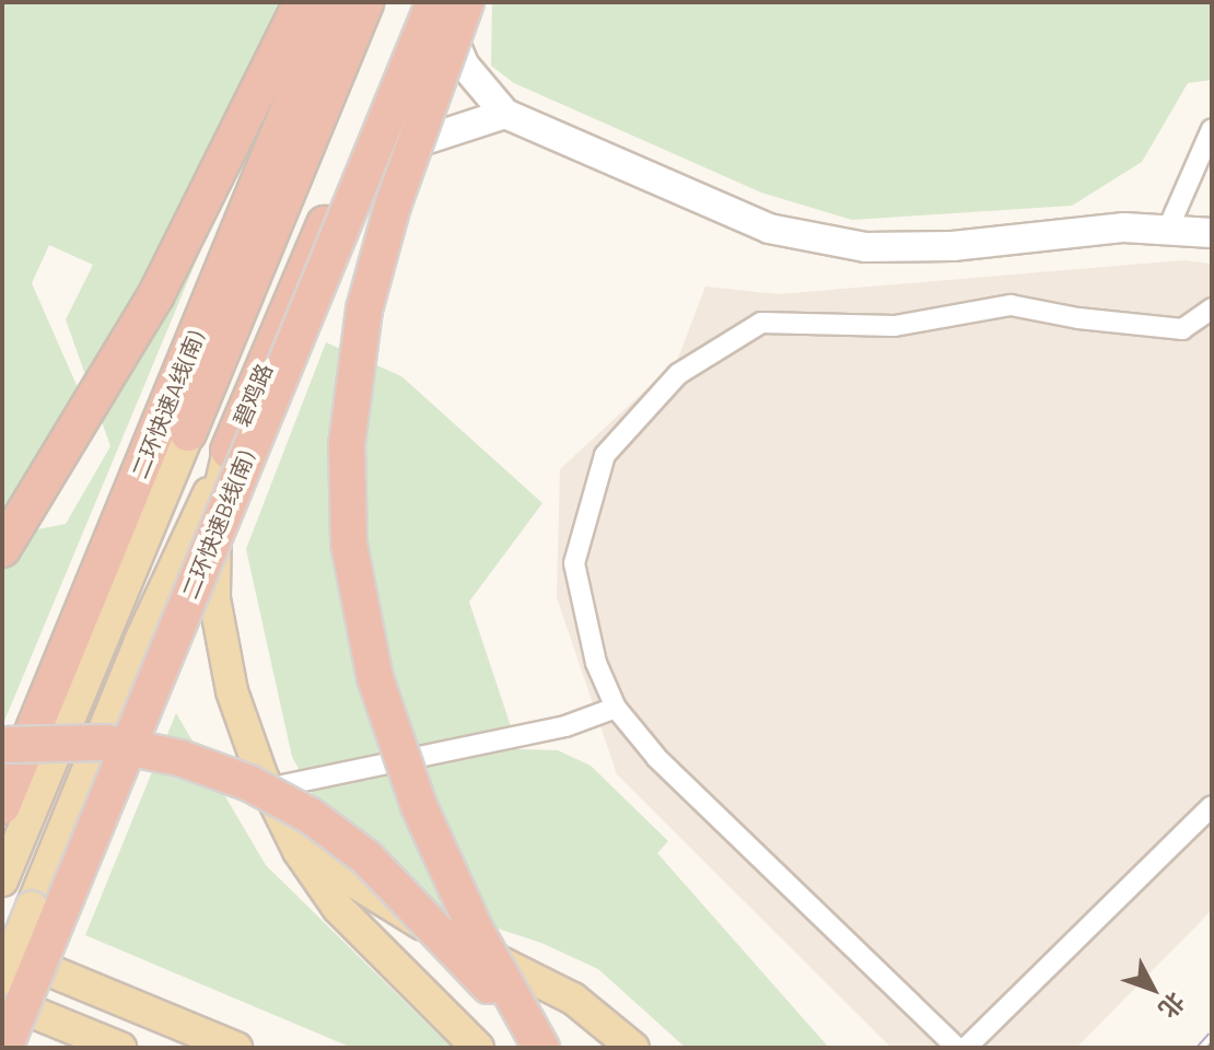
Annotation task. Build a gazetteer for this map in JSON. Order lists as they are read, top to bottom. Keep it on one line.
{"streets":{"highway":["碧鸡路","二环快速A线(南)","二环快速B线(南)"]},"north":"bottom right"}
